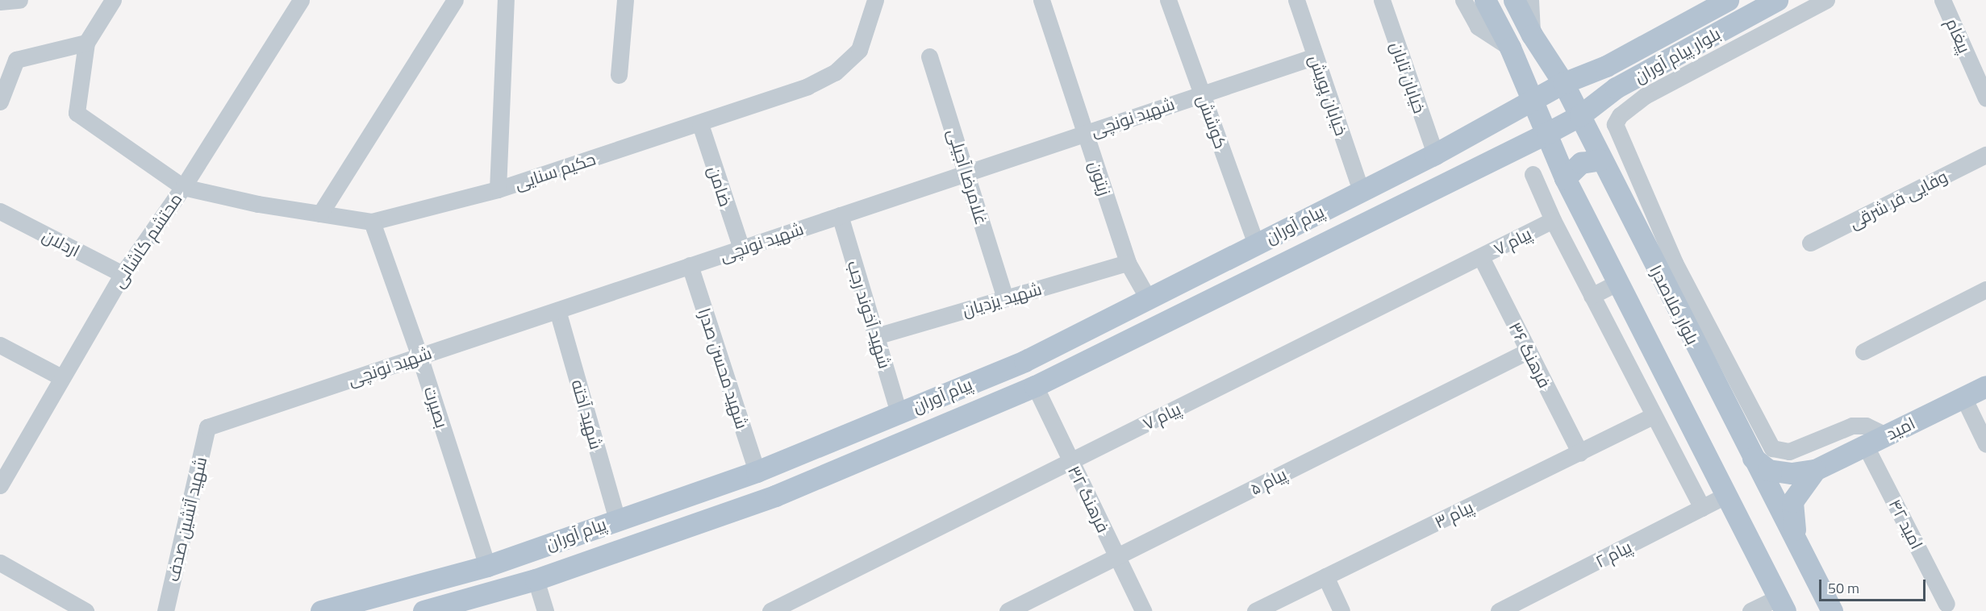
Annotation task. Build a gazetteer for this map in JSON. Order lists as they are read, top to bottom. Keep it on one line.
{"streets":{"main road":["بلوار پیام آوران","پیام آوران","بلوار ملاصدرا","امید"],"street":["پیغام","خیابان تابان","خیابان پویش","شهید نونچی","کوشش","حکیم سنایی","غلامرضا آجیلی","زیتون","ضامن","وفایی فر شرقی","محتشم کاشانی","پیام ۷","اردلان","شهید یزدیان","شهید آخوند رجب","فرهنگ ۳۶","شهید محسن صدرا","بصیرت","شهید آخته","پیام ۵","فرهنگ ۳۲","پیام ۳","شهید آتشین صدف","امید ۴۲","پیام ۲"]},"crossings":[["بلوار پیام آوران","پیام آوران"],["بلوار پیام آوران","بلوار ملاصدرا"],["خیابان تابان","پیام آوران"],["خیابان پویش","شهید نونچی"],["خیابان پویش","پیام آوران"],["شهید نونچی","کوشش"],["شهید نونچی","غلامرضا آجیلی"],["شهید نونچی","زیتون"],["شهید نونچی","ضامن"],["شهید نونچی","شهید آخوند رجب"],["شهید نونچی","شهید محسن صدرا"],["شهید نونچی","بصیرت"],["شهید نونچی","شهید آخته"],["شهید نونچی","شهید آتشین صدف"],["کوشش","پیام آوران"],["حکیم سنایی","ضامن"],["حکیم سنایی","محتشم کاشانی"],["حکیم سنایی","بصیرت"],["غلامرضا آجیلی","شهید یزدیان"],["زیتون","پیام آوران"],["زیتون","شهید یزدیان"],["پیام آوران","بلوار ملاصدرا"],["پیام آوران","شهید آخوند رجب"],["پیام آوران","شهید محسن صدرا"],["پیام آوران","بصیرت"],["پیام آوران","شهید آخته"],["پیام آوران","فرهنگ ۳۲"],["محتشم کاشانی","اردلان"],["پیام ۷","فرهنگ ۳۶"],["پیام ۷","فرهنگ ۳۲"],["شهید یزدیان","شهید آخوند رجب"],["بلوار ملاصدرا","امید"],["فرهنگ ۳۶","پیام ۵"],["فرهنگ ۳۶","پیام ۳"],["امید","امید ۴۲"],["پیام ۵","فرهنگ ۳۲"]],"scale_bar":"50 m"}
